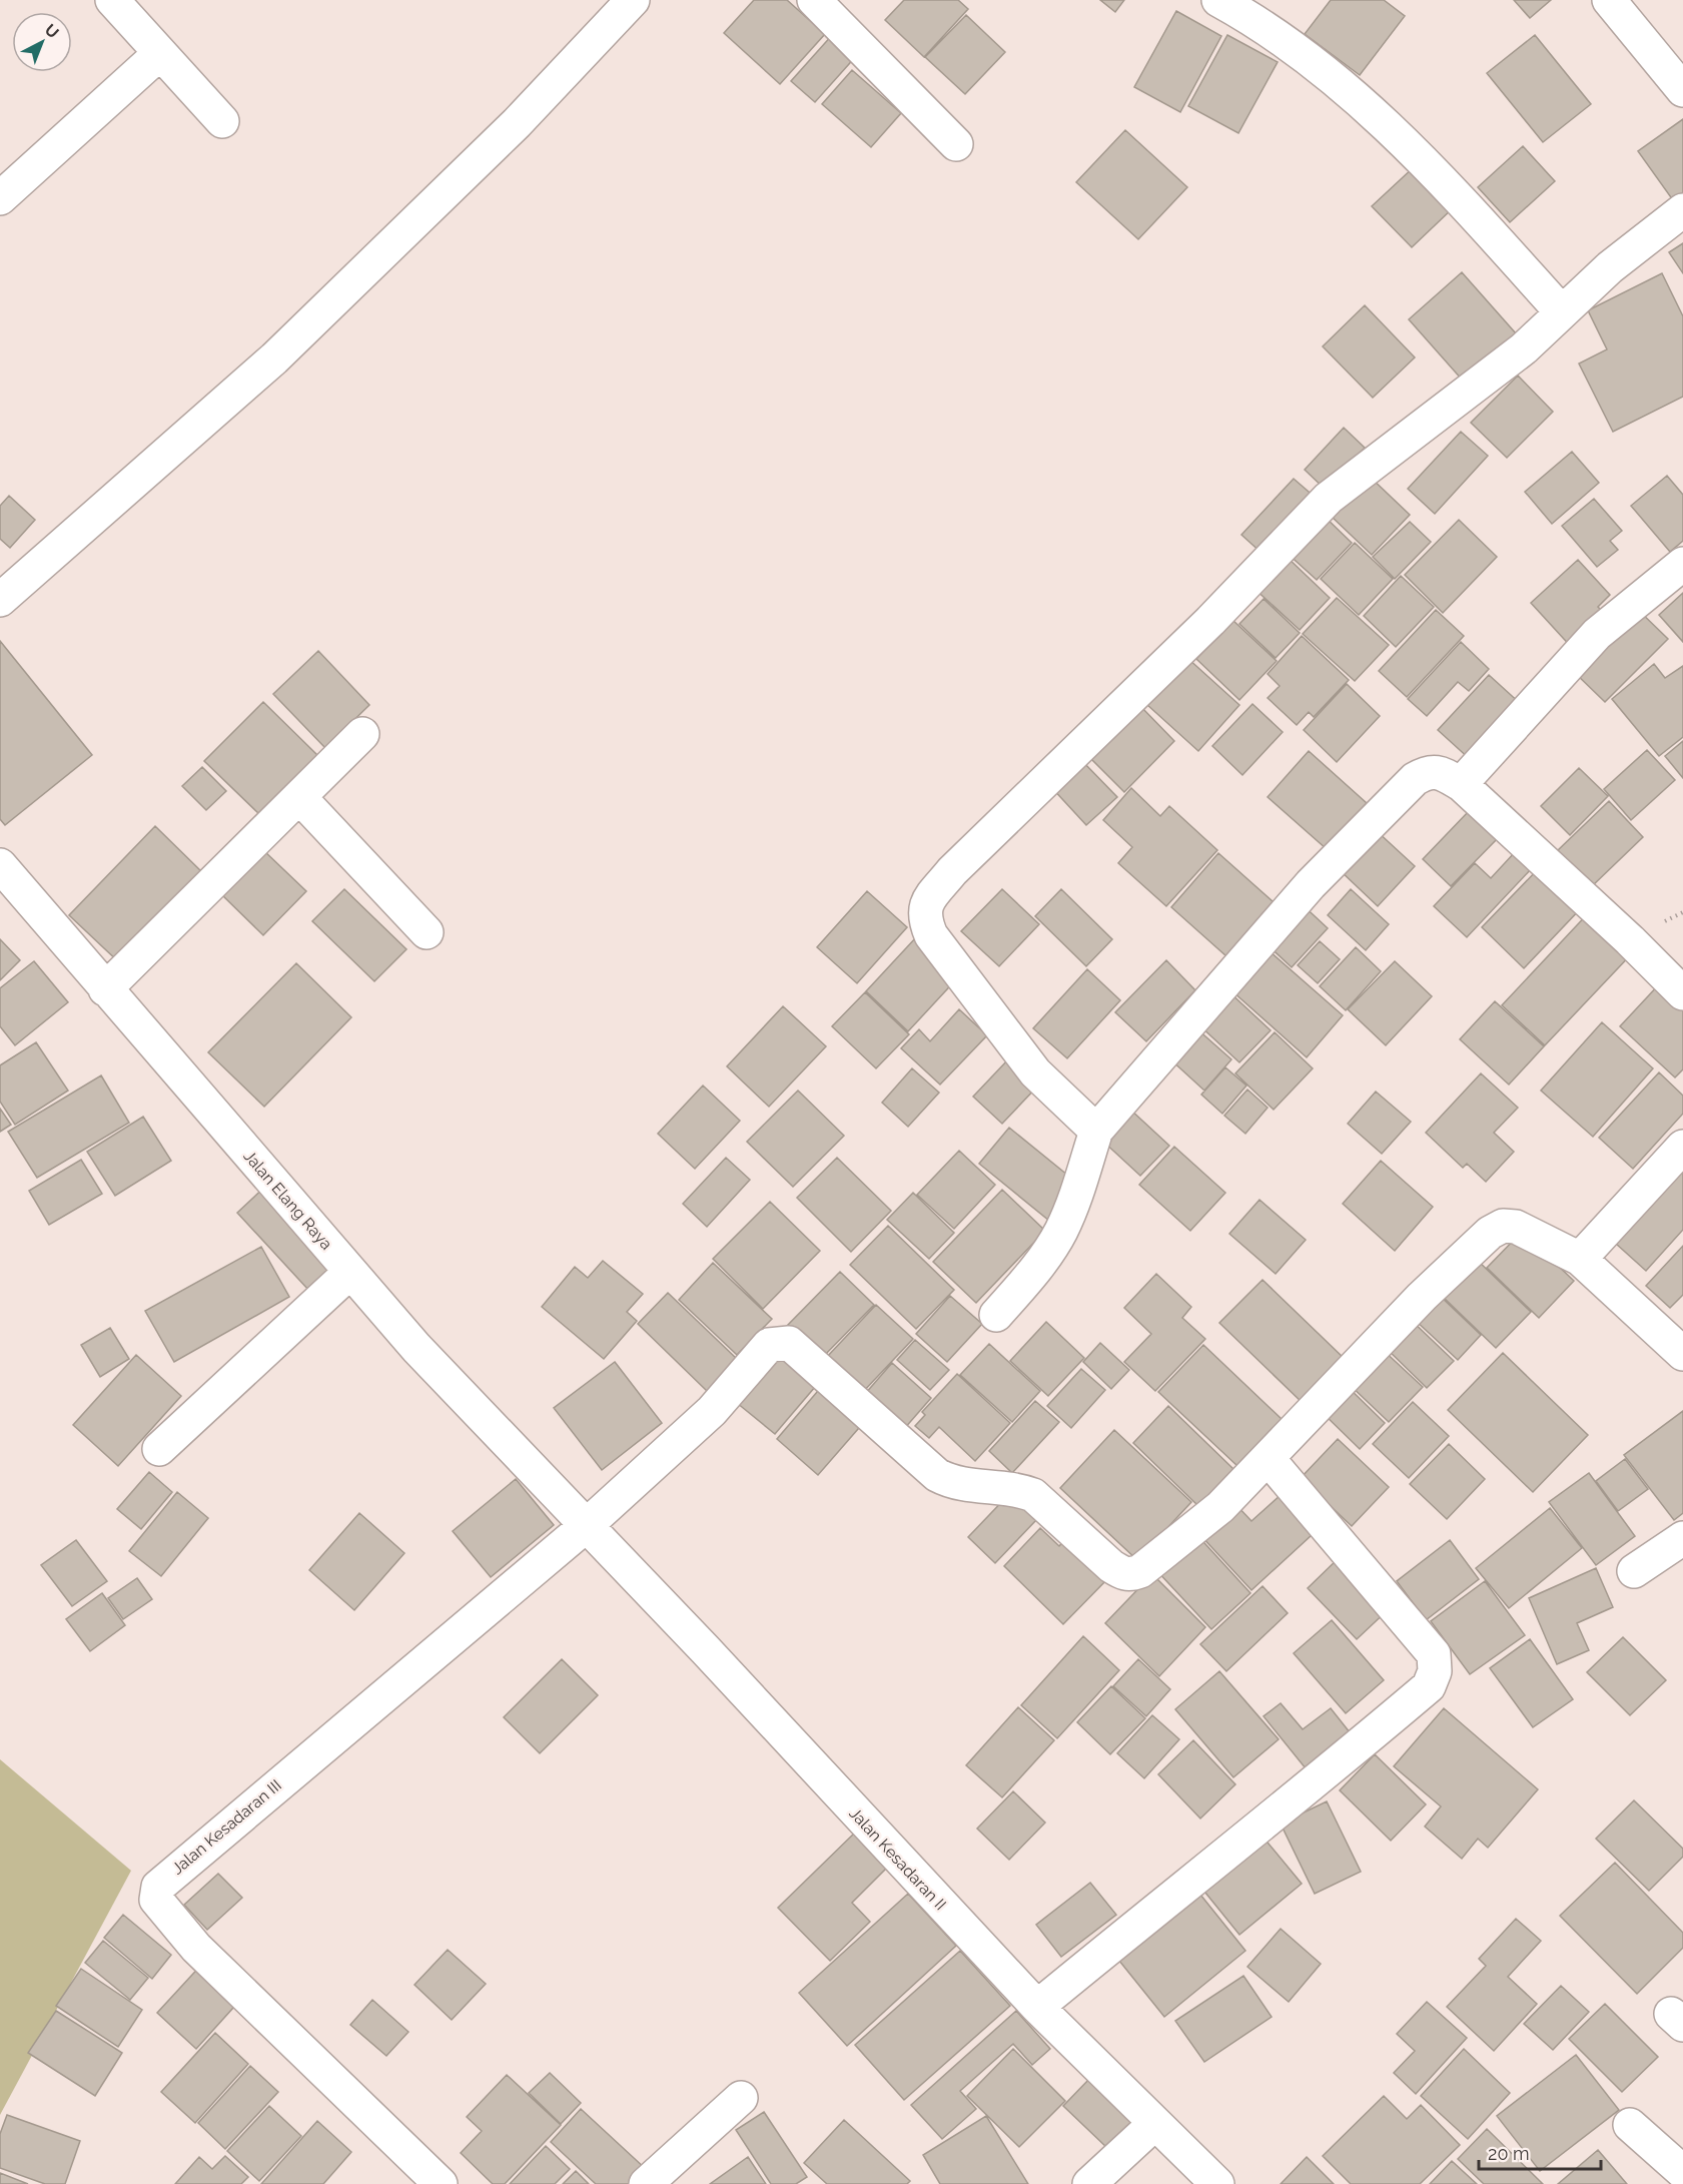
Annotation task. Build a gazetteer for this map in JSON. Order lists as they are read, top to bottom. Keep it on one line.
{"streets":{"street":["Jalan Elang Raya","Jalan Kesadaran III","Jalan Kesadaran II"]},"crossings":[["Jalan Elang Raya","Jalan Kesadaran III"],["Jalan Elang Raya","Jalan Kesadaran II"],["Jalan Kesadaran III","Jalan Kesadaran II"]],"scale_bar":"20 m","north":"top right"}
